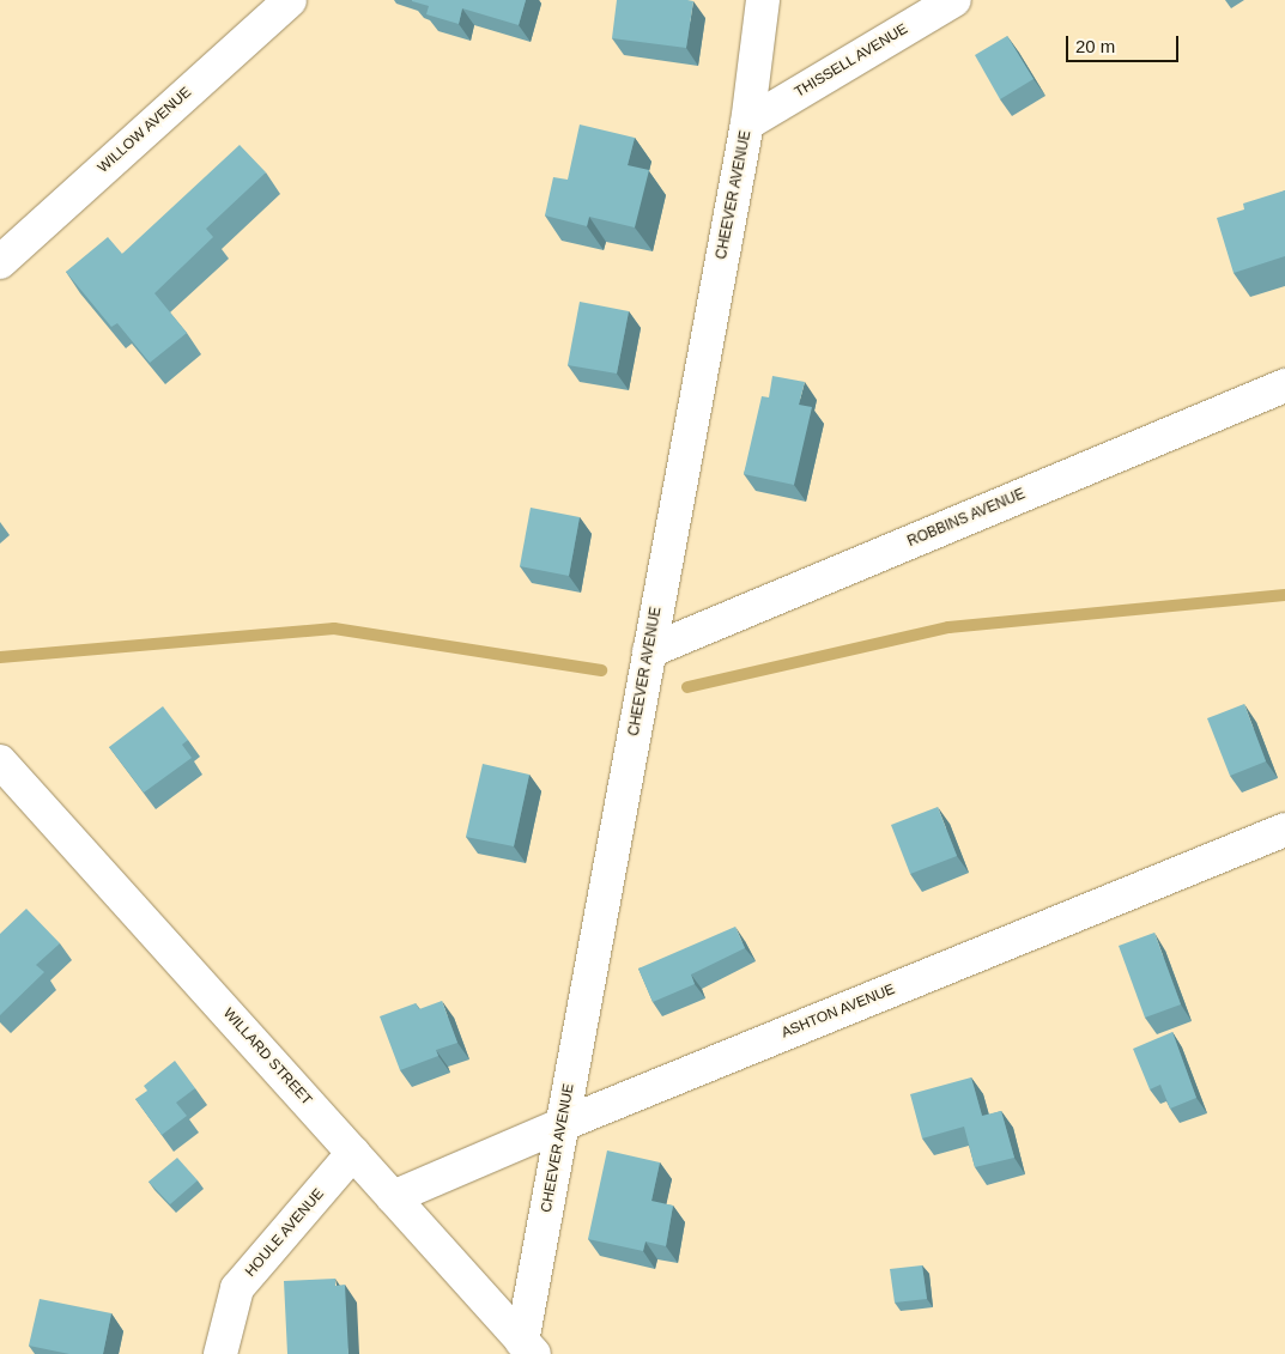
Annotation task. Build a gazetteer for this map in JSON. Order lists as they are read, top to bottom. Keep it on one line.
{"streets":{"street":["THISSELL AVENUE","WILLOW AVENUE","CHEEVER AVENUE","ROBBINS AVENUE","ASHTON AVENUE","WILLARD STREET","HOULE AVENUE"]},"crossings":[["THISSELL AVENUE","CHEEVER AVENUE"],["CHEEVER AVENUE","ROBBINS AVENUE"],["CHEEVER AVENUE","ASHTON AVENUE"],["CHEEVER AVENUE","WILLARD STREET"],["ASHTON AVENUE","WILLARD STREET"],["WILLARD STREET","HOULE AVENUE"]],"scale_bar":"20 m"}
